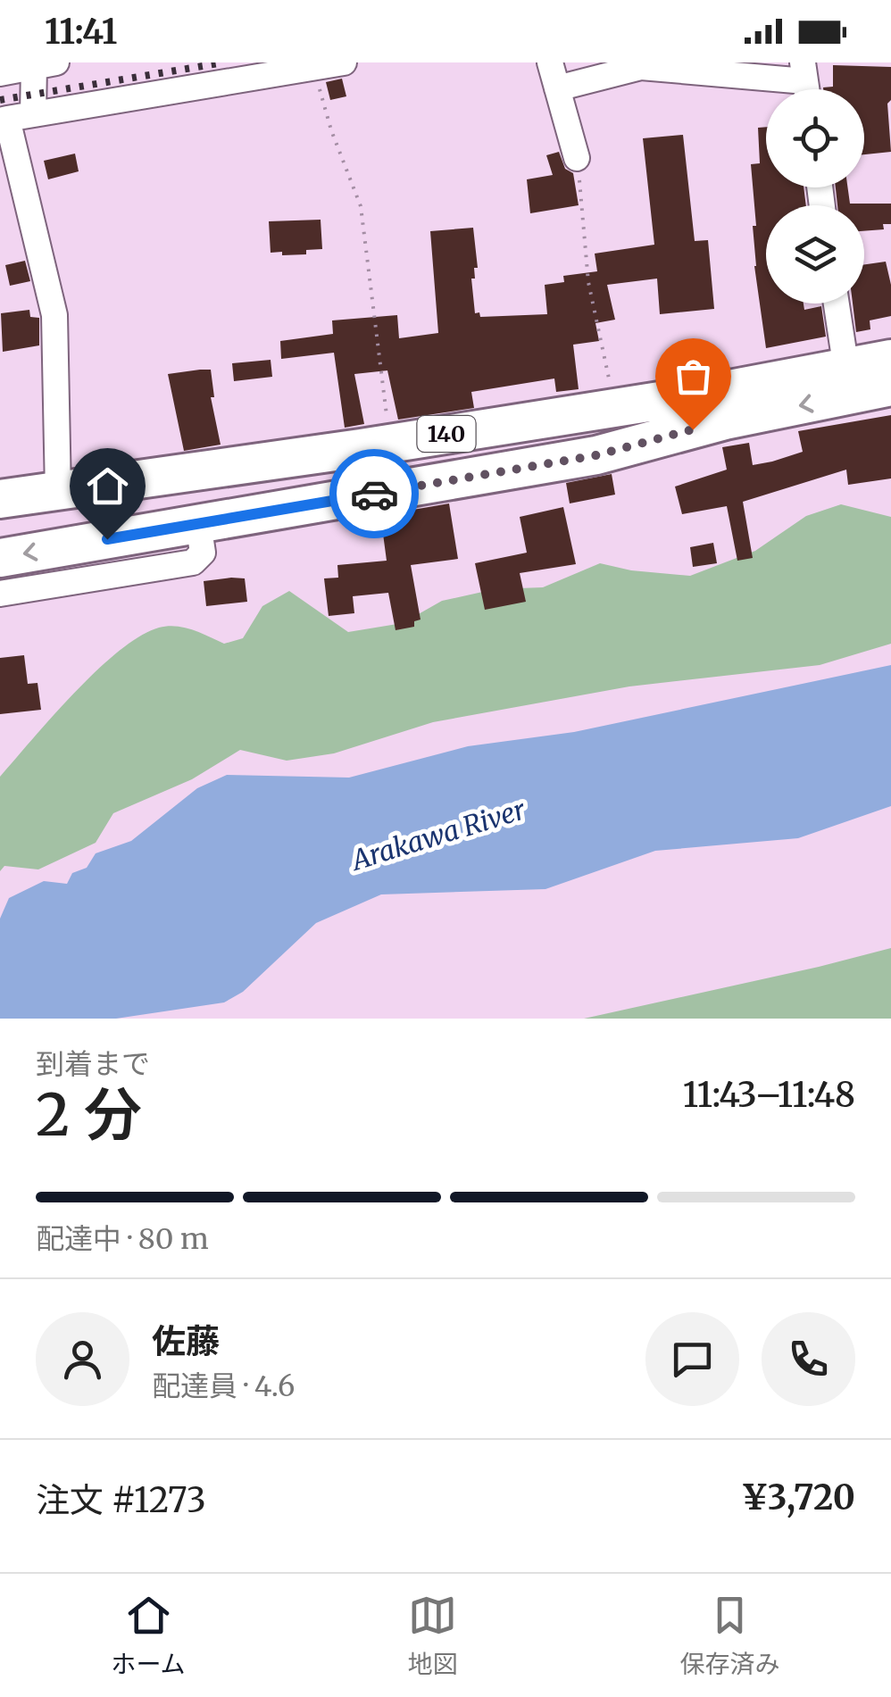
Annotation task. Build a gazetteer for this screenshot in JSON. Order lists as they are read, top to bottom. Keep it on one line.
{"streets":{"highway":["140"]},"water":["Arakawa River"],"page":{"status":"11:41","heading":["2 分","到着まで","11:43–11:48"],"panel":["佐藤","配達員 · 4.6","注文 #1273","¥3,720"],"bar":"配達中 · 80 m","tabs":["ホーム","地図","保存済み"]}}
